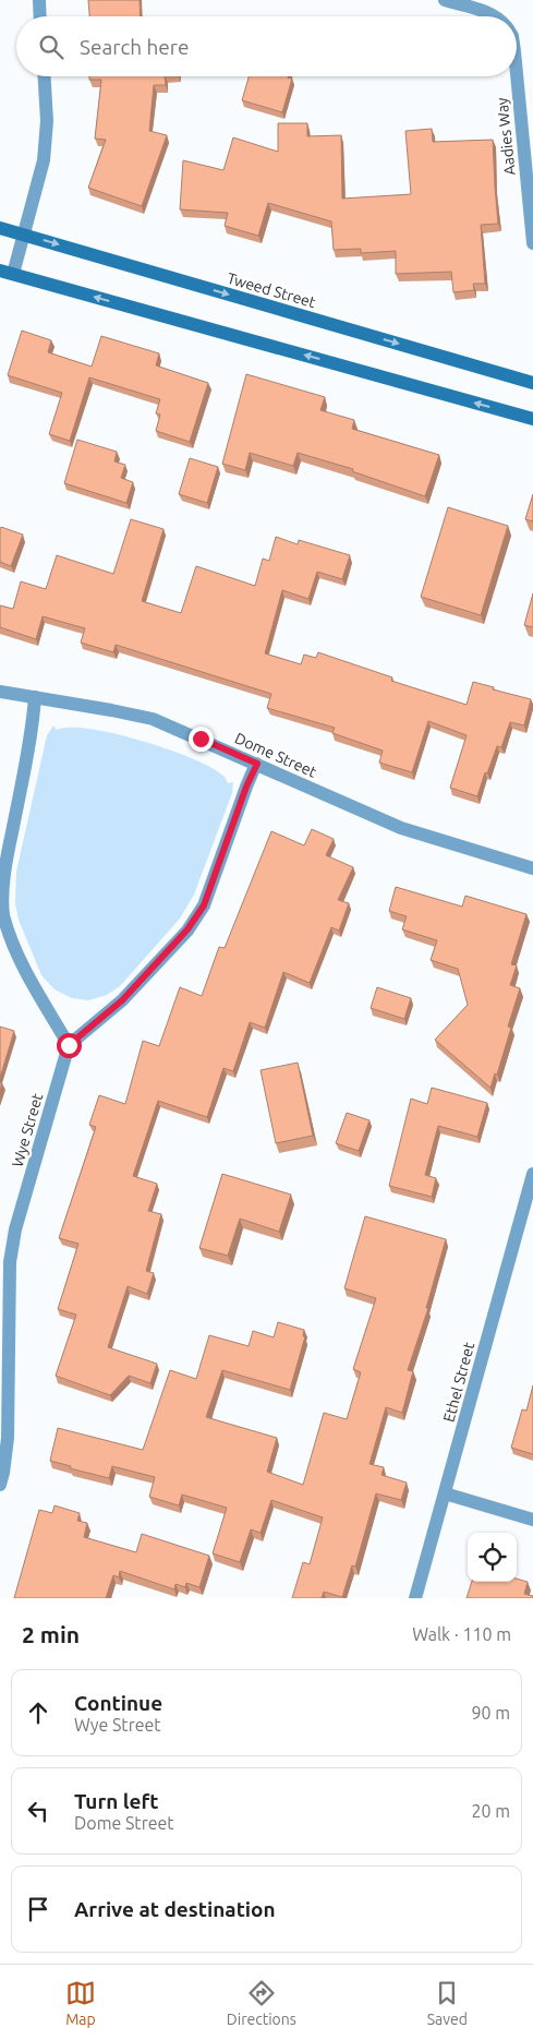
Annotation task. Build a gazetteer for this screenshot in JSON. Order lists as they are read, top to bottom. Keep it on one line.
{"streets":{"main road":["Tweed Street"],"street":["Aadies Way","Dome Street","Wye Street","Ethel Street"]},"page":{"search":"Search here","heading":["2 min","Walk · 110 m"],"list":[["Continue","Wye Street","90 m"],["Turn left","Dome Street","20 m"],"Arrive at destination"],"nav":["Map","Directions","Saved"]}}
